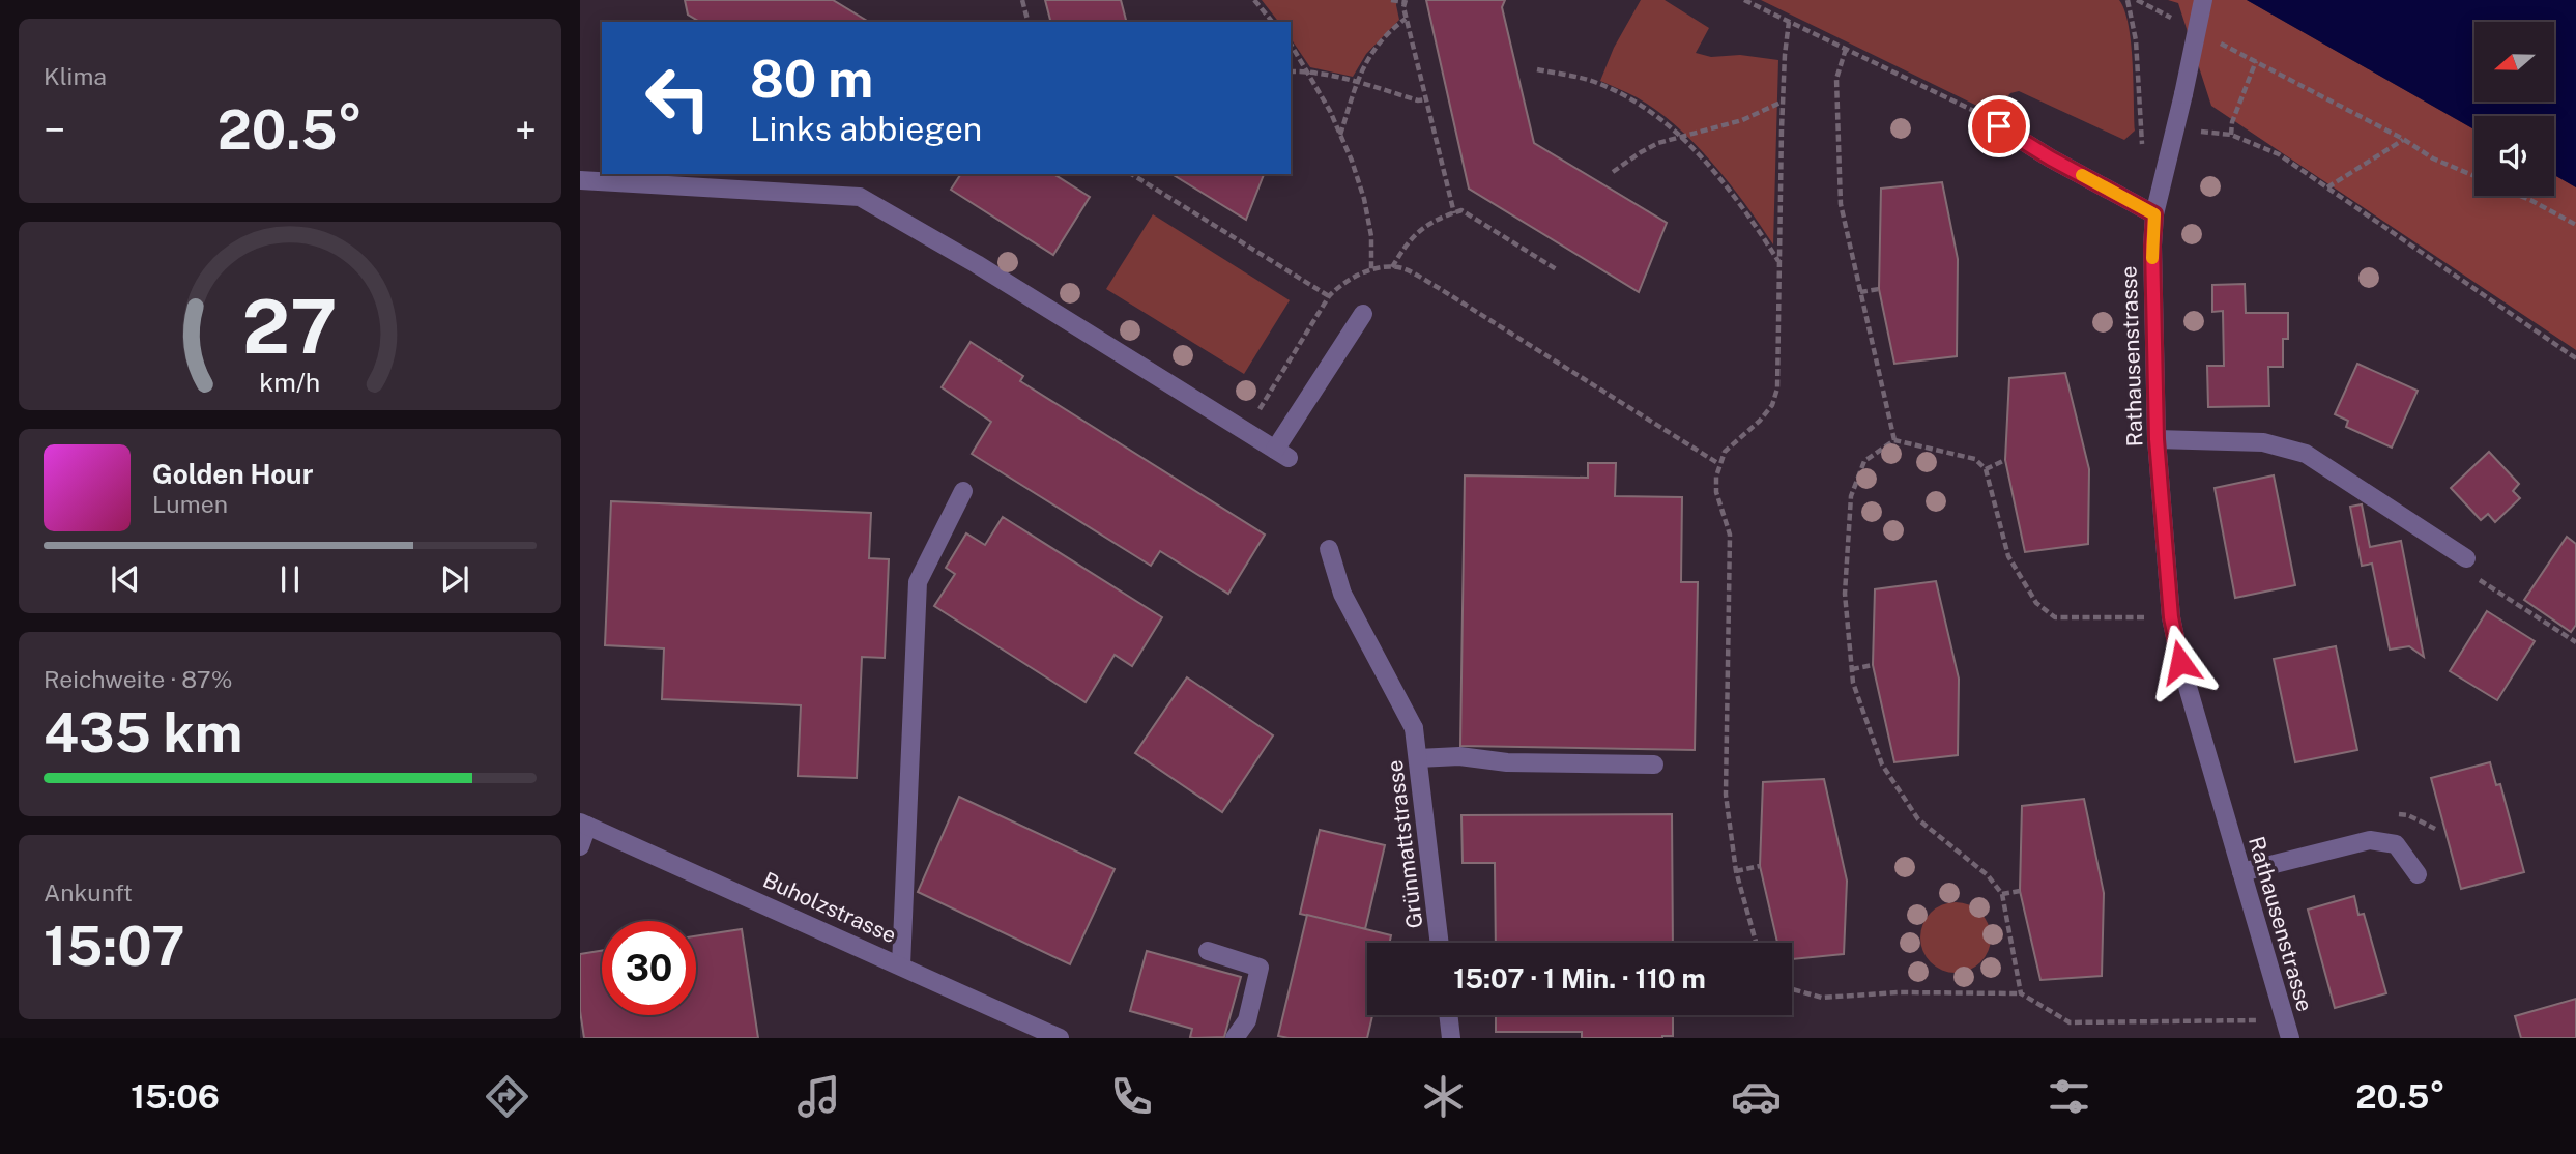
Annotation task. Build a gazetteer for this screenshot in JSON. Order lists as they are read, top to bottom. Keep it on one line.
{"streets":{"street":["Rathausenstrasse","Grünmattstrasse","Buholzstrasse"]},"north":"left","page":{"tile":["Klima",["Reichweite · 87%","435 km"],["Ankunft","15:07"]],"turn":["80 m","Links abbiegen"],"heat":["−","20.5°","+"],"song":["Golden Hour","Lumen"],"limit":"30","trip":"15:07 · 1 Min. · 110 m","tabs":["15:06","20.5°"],"gauge":["27","km/h"]}}
